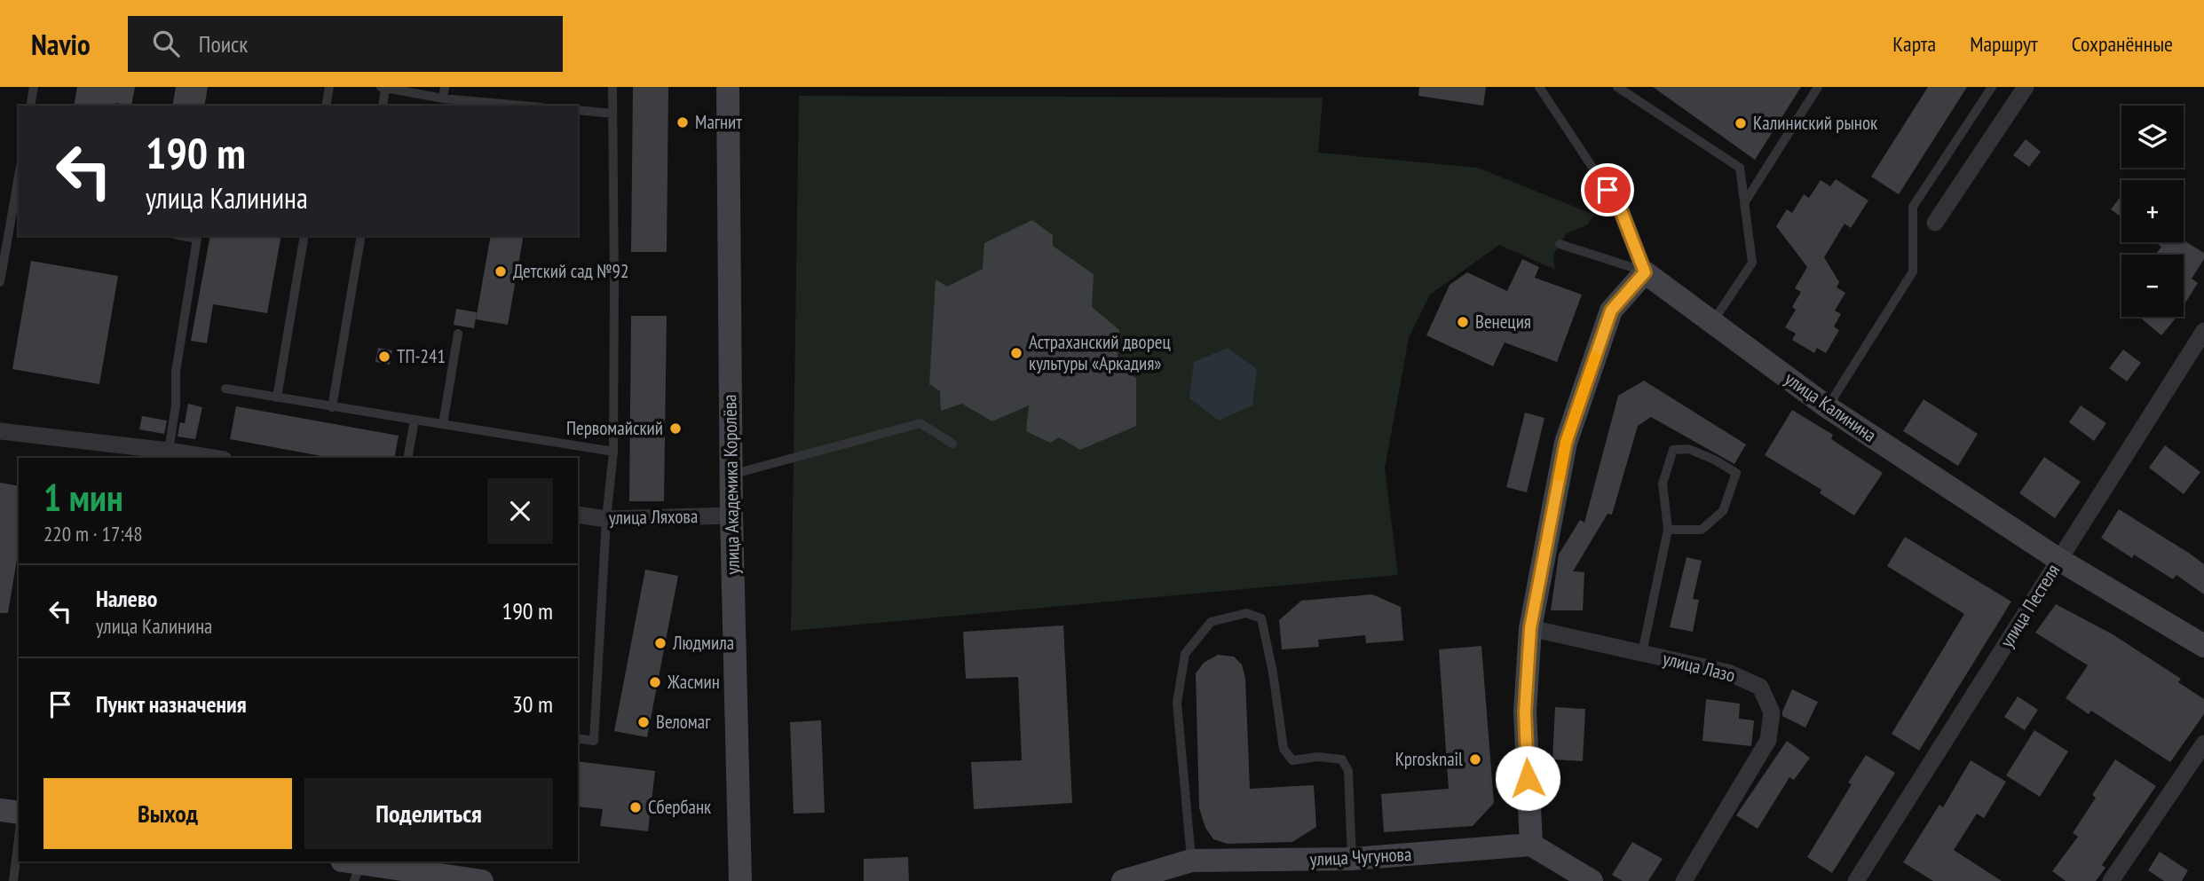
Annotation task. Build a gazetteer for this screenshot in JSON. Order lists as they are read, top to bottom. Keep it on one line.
{"streets":{"street":["улица Калинина","улица Академика Королёва","улица Ляхова","улица Пестеля","улица Лазо","улица Чугунова"]},"crossings":[["улица Калинина","улица Пестеля"],["улица Академика Королёва","улица Ляхова"]],"places":["Магнит","Калиниский рынок","Детский сад №92","Венеция","Астраханский дворец культуры «Аркадия»","ТП-241","Первомайский","Людмила","Жасмин","Веломаг","Kprosknail","Сбербанк"],"page":{"header":"Navio","search":"Поиск","nav":["Карта","Маршрут","Сохранённые"],"map_buttons":["+","−"],"turn":["190 m","улица Калинина"],"heading":["1 мин","220 m · 17:48"],"list":[{"name":"Налево","note":"улица Калинина","value":"190 m"},{"name":"Пункт назначения","value":"30 m"}],"buttons":["Выход","Поделиться"]}}
